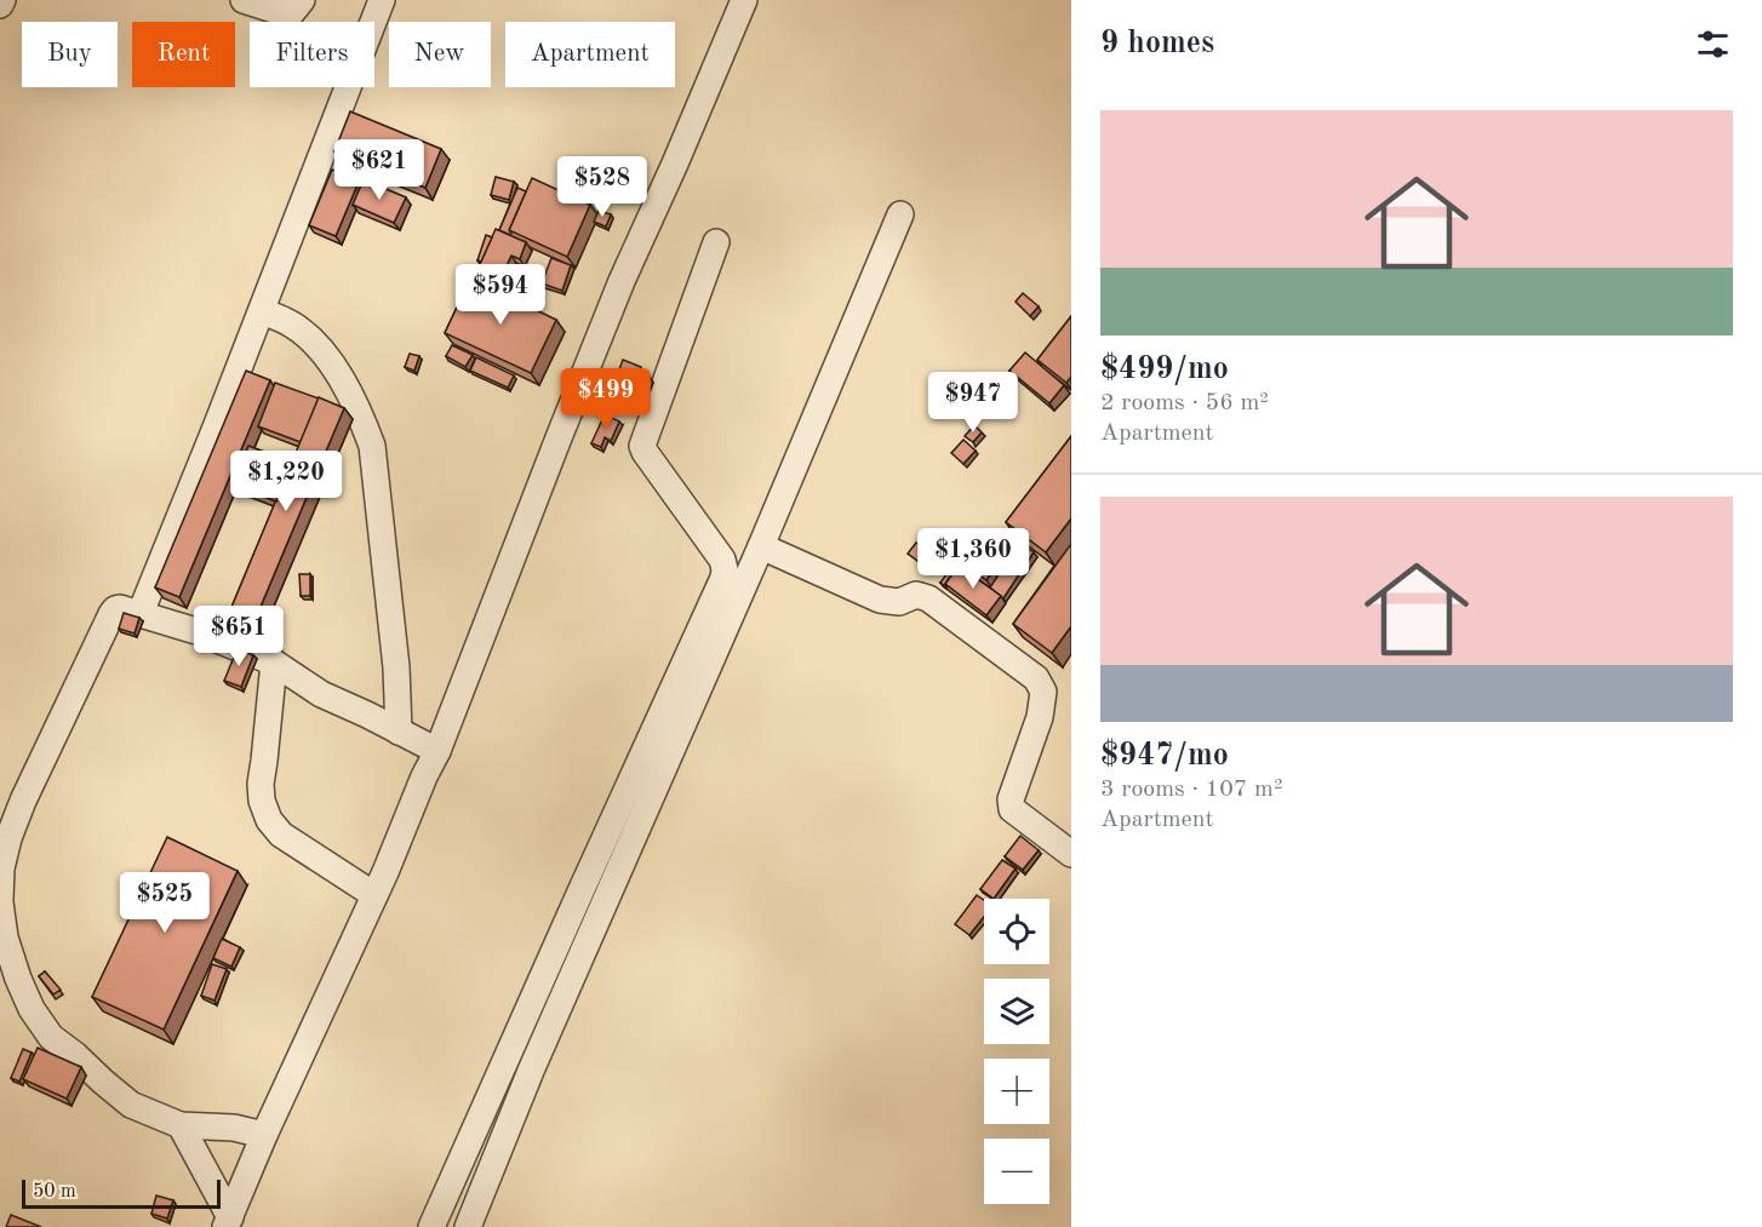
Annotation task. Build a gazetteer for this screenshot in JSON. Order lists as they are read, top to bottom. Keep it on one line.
{"scale_bar":"50 m","page":{"heading":"9 homes","chip":["Buy","Rent","Filters","New","Apartment"],"list":[{"name":"$499/mo","note":"2 rooms · 56 m² · Apartment"},{"name":"$947/mo","note":"3 rooms · 107 m² · Apartment"}],"price":["$621","$528","$594","$499","$947","$1,220","$1,360","$651","$525"],"map_buttons":["+","−"],"scale":"50 m"}}
